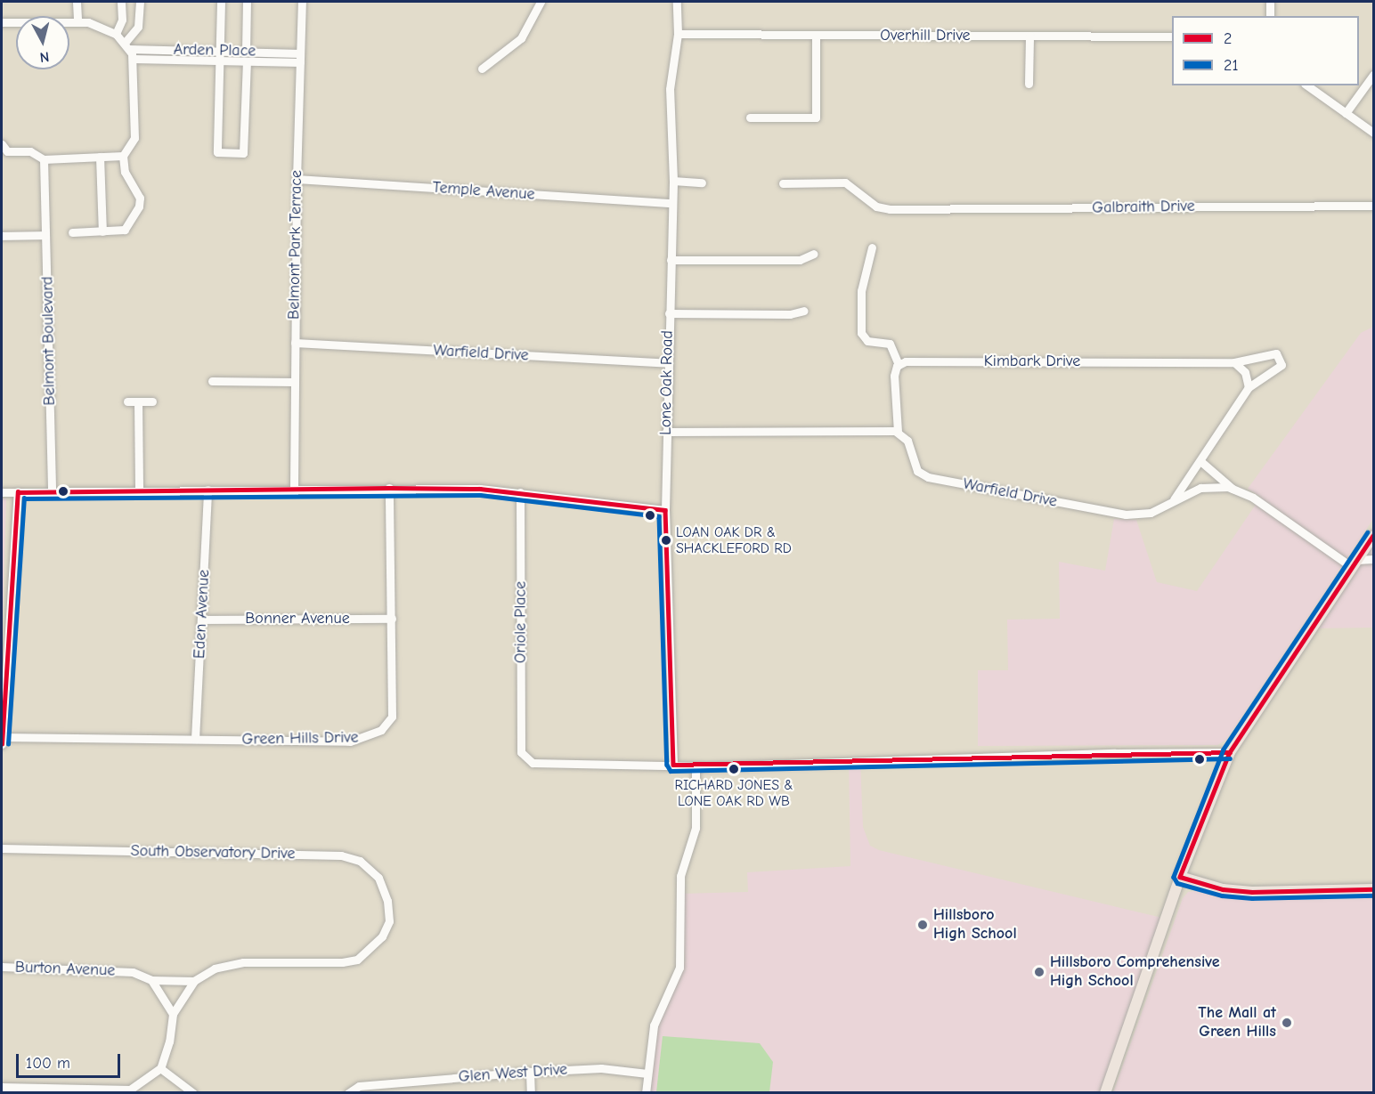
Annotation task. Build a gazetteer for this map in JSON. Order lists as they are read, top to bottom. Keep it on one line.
{"streets":{"street":["Overhill Drive","Arden Place","Temple Avenue","Galbraith Drive","Belmont Park Terrace","Belmont Boulevard","Warfield Drive","Kimbark Drive","Lone Oak Road","Eden Avenue","Bonner Avenue","Oriole Place","Green Hills Drive","South Observatory Drive","Burton Avenue","Glen West Drive"]},"crossings":[["Overhill Drive","Lone Oak Road"],["Arden Place","Belmont Park Terrace"],["Temple Avenue","Belmont Park Terrace"],["Temple Avenue","Lone Oak Road"],["Belmont Park Terrace","Warfield Drive"],["Warfield Drive","Kimbark Drive"],["Warfield Drive","Lone Oak Road"],["Lone Oak Road","Oriole Place"],["Eden Avenue","Bonner Avenue"],["Eden Avenue","Green Hills Drive"],["Bonner Avenue","Green Hills Drive"],["South Observatory Drive","Burton Avenue"]],"places":["LOAN OAK DR & SHACKLEFORD RD","RICHARD JONES & LONE OAK RD WB","Hillsboro High School","Hillsboro Comprehensive High School","The Mall at Green Hills"],"lines":["transit line 2","transit line 21"],"legend":["2","21"],"scale_bar":"100 m","north":"bottom"}
